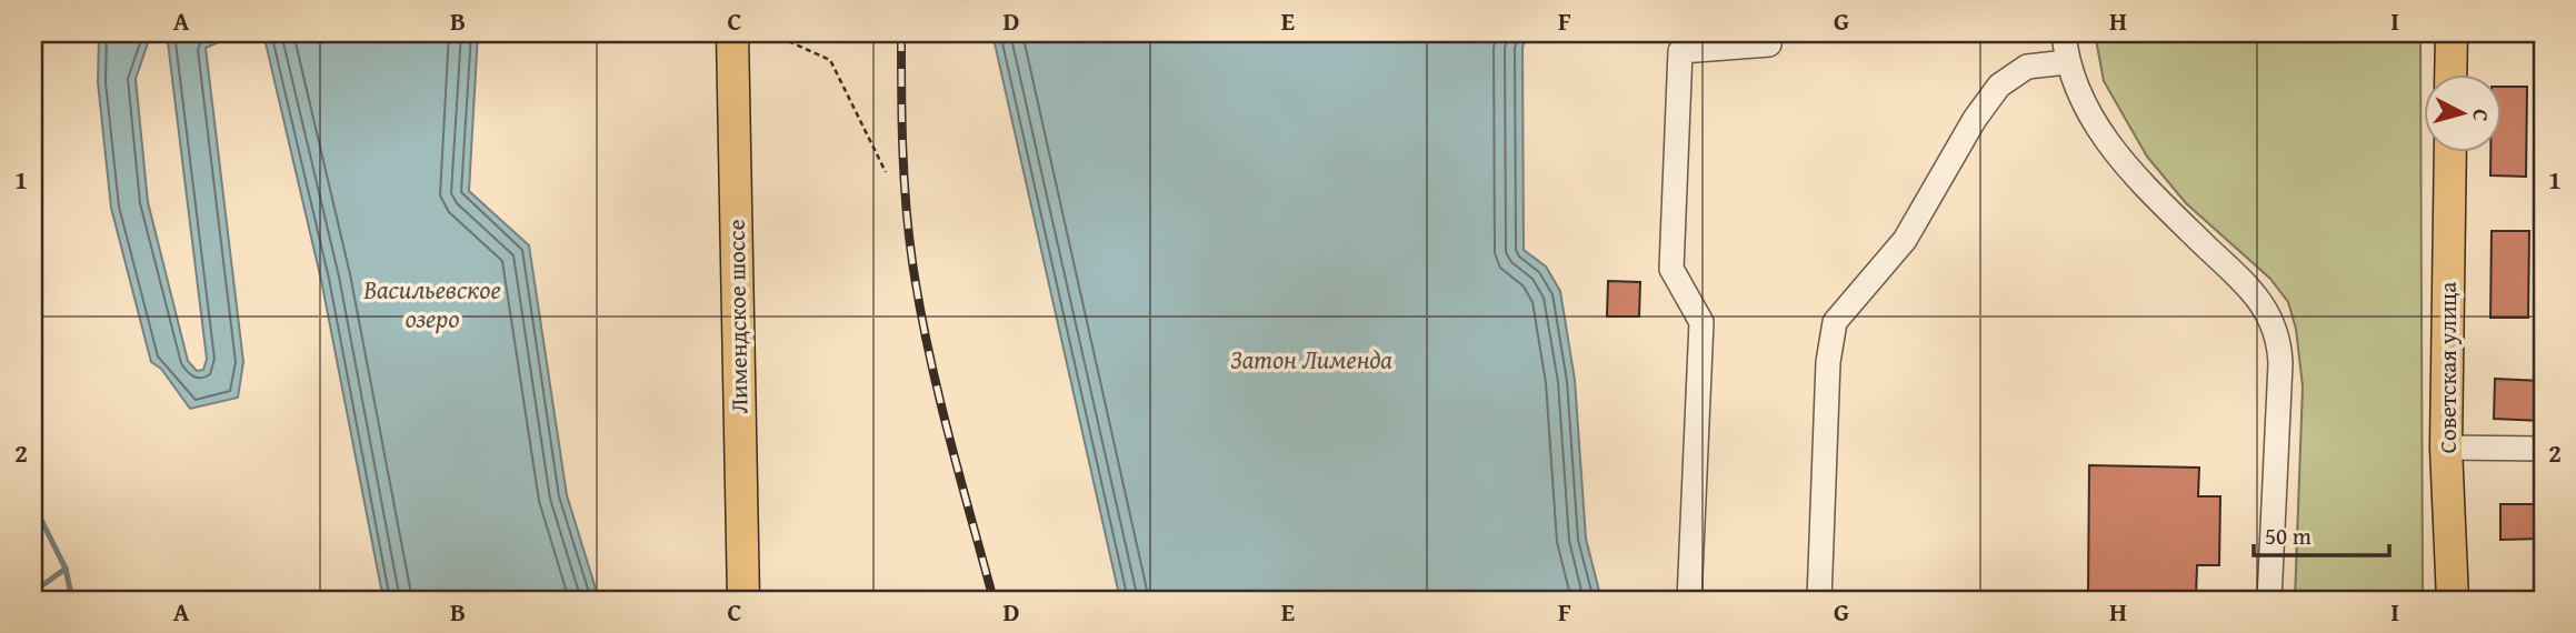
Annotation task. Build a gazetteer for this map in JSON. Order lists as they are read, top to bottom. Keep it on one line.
{"streets":{"main road":["Лимендское шоссе","Советская улица"]},"water":["Васильевское озеро","Затон Лименда"],"scale_bar":"50 m","north":"right","grid":{"columns":["A","B","C","D","E","F","G","H","I"],"rows":["1","2"]}}
